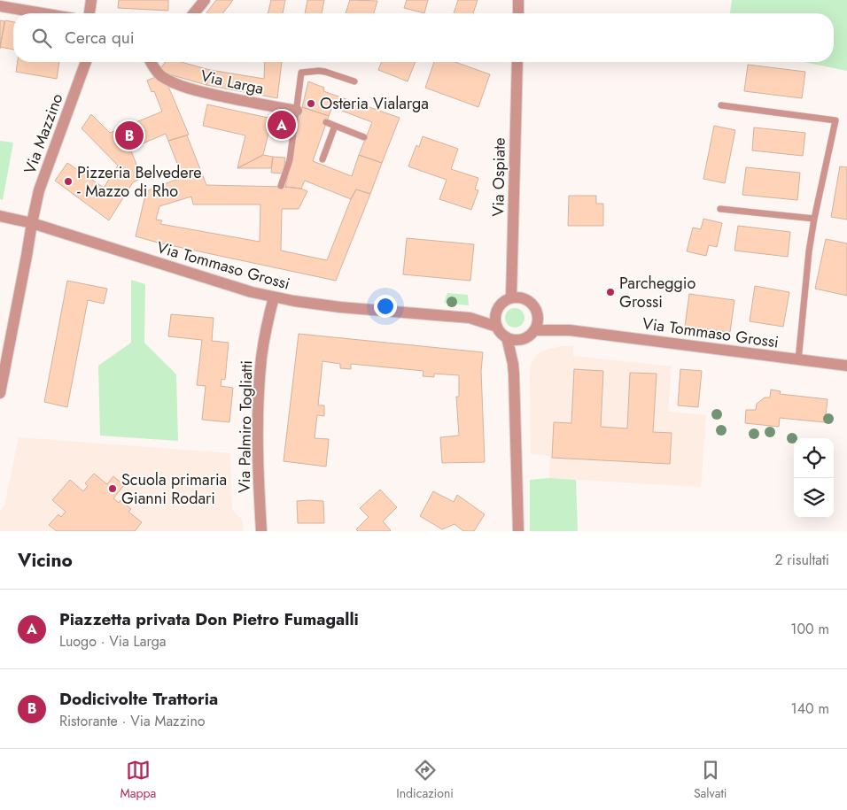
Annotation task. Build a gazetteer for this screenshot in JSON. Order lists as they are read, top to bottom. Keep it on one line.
{"streets":{"street":["Via Larga","Via Mazzino","Via Ospiate","Via Tommaso Grossi","Via Palmiro Togliatti"]},"crossings":[["Via Mazzino","Via Tommaso Grossi"],["Via Ospiate","Via Tommaso Grossi"],["Via Tommaso Grossi","Via Palmiro Togliatti"]],"places":["Osteria Vialarga","Pizzeria Belvedere - Mazzo di Rho","Parcheggio Grossi","Scuola primaria Gianni Rodari"],"page":{"search":"Cerca qui","pins":["A","B"],"heading":["Vicino","2 risultati"],"list":[{"mark":"A","name":"Piazzetta privata Don Pietro Fumagalli","note":"Luogo · Via Larga","value":"100 m"},{"mark":"B","name":"Dodicivolte Trattoria","note":"Ristorante · Via Mazzino","value":"140 m"}],"nav":["Mappa","Indicazioni","Salvati"]}}
